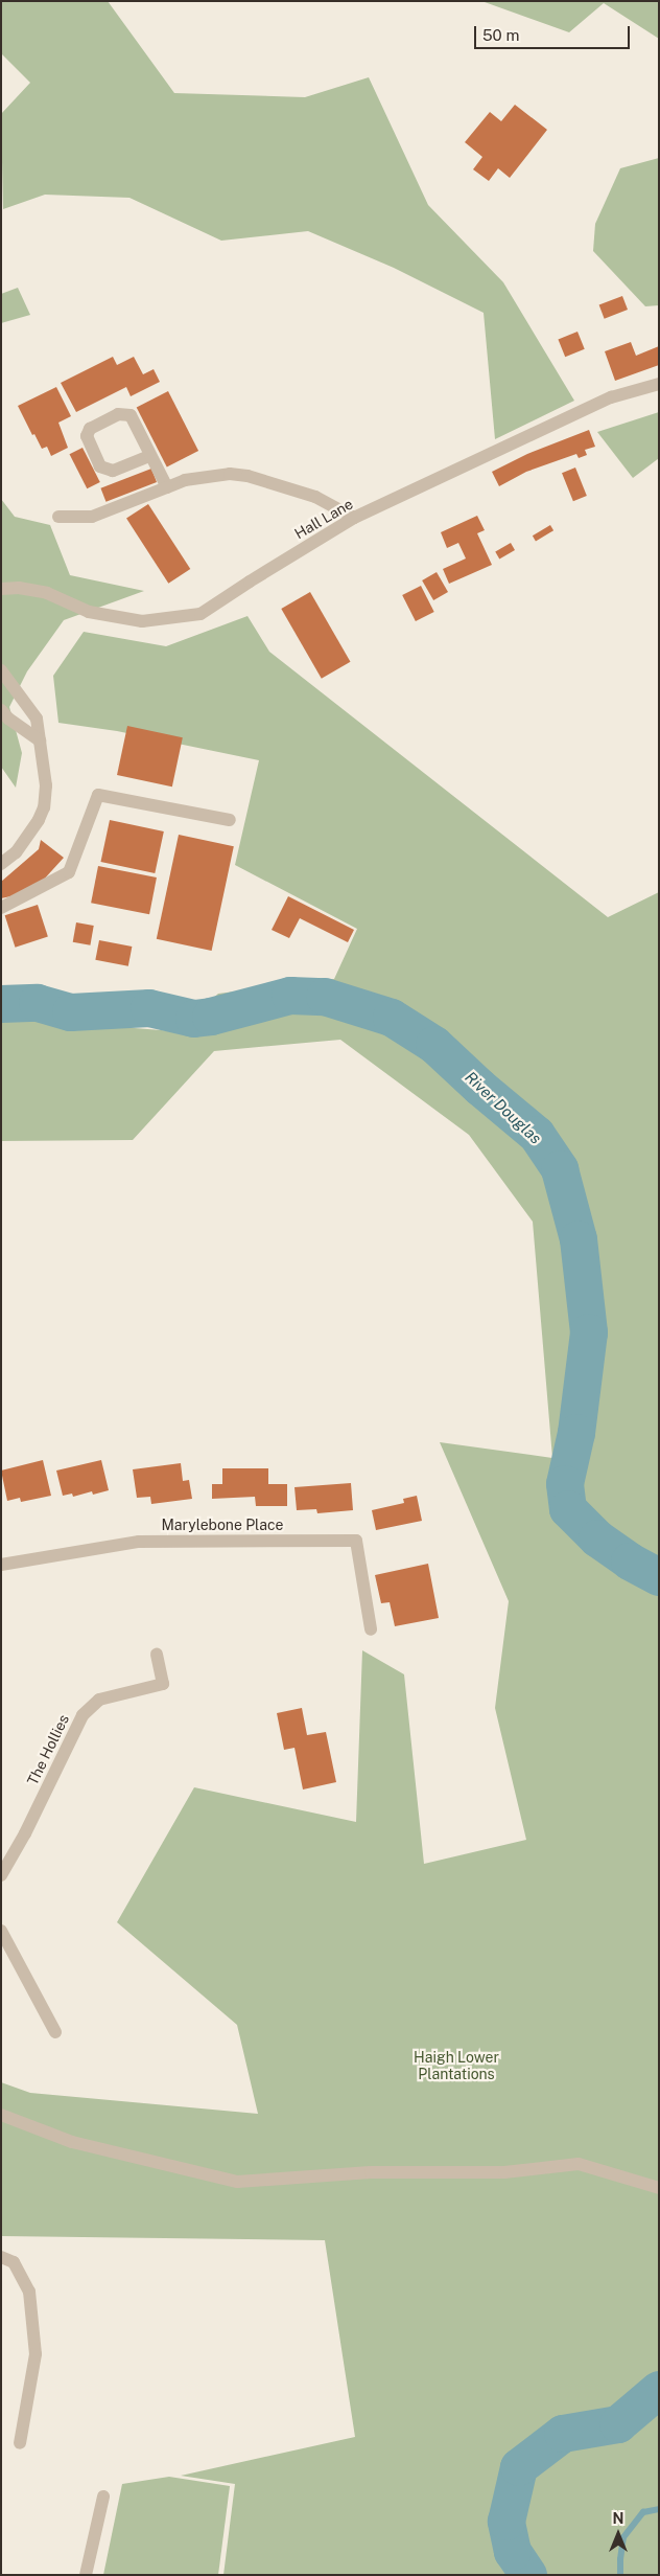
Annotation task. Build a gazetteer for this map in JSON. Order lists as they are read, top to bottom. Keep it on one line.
{"streets":{"street":["Hall Lane","Marylebone Place","The Hollies"]},"water":["River Douglas"],"parks":["Haigh Lower Plantations"],"scale_bar":"50 m","north":"top"}
